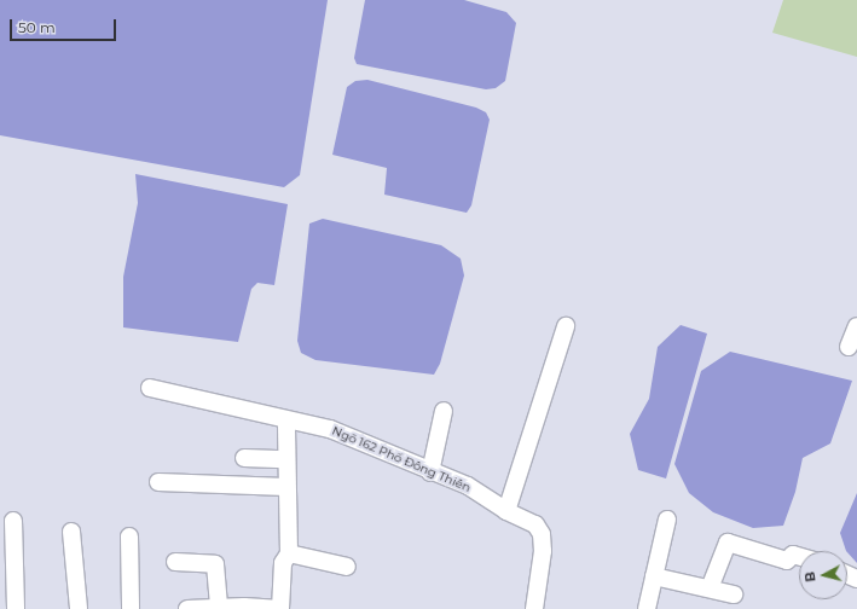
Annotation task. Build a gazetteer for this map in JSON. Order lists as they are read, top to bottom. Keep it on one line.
{"streets":{"street":["Ngõ 162 Phố Đông Thiên"]},"scale_bar":"50 m","north":"left"}
